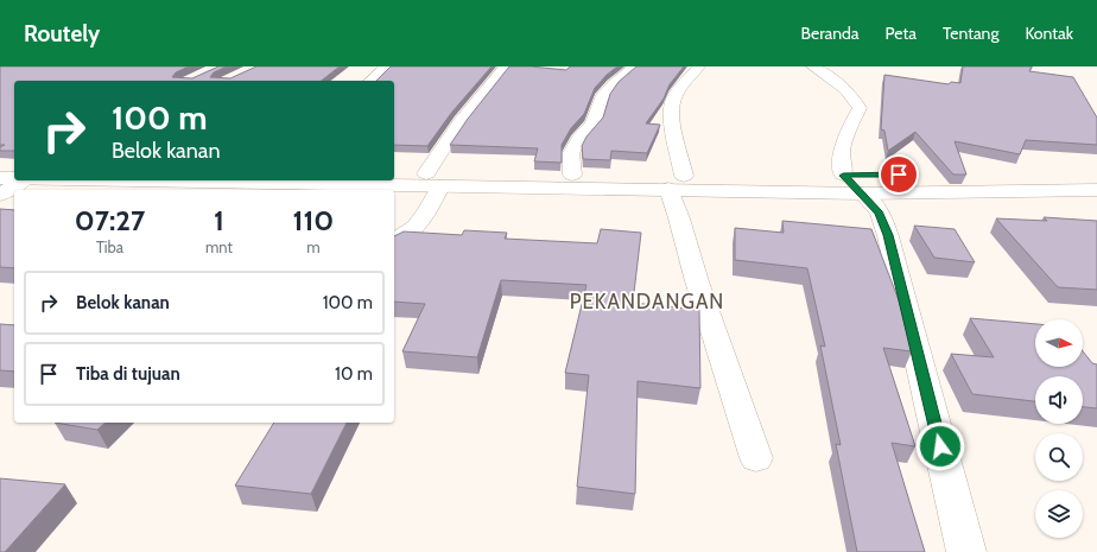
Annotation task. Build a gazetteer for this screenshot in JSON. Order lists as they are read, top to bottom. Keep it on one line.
{"districts":["PEKANDANGAN"],"north":"right","page":{"header":"Routely","nav":["Beranda","Peta","Tentang","Kontak"],"turn":["100 m","Belok kanan"],"eta":["07:27","Tiba","1","mnt","110","m"],"list":[{"name":"Belok kanan","value":"100 m"},{"name":"Tiba di tujuan","value":"10 m"}]}}
